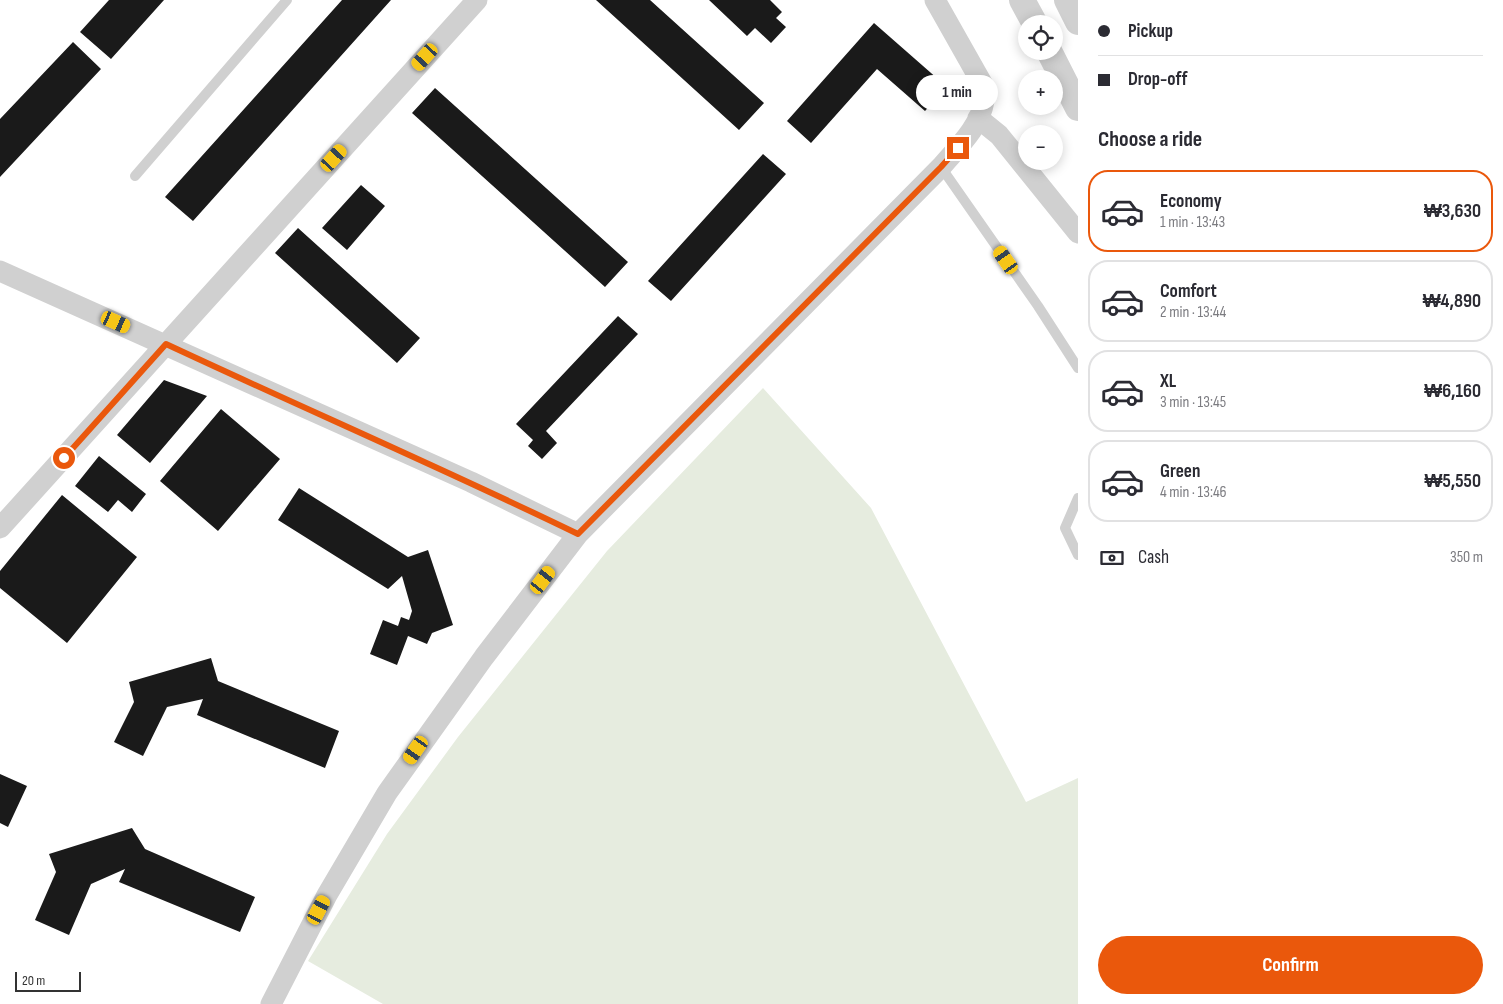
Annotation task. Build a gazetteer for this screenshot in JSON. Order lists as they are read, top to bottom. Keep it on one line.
{"scale_bar":"20 m","page":{"banner":["Pickup","Drop-off"],"map_buttons":["+","−"],"bubble":"1 min","heading":"Choose a ride","list":[{"name":"Economy","note":"1 min · 13:43","value":"₩3,630"},{"name":"Comfort","note":"2 min · 13:44","value":"₩4,890"},{"name":"XL","note":"3 min · 13:45","value":"₩6,160"},{"name":"Green","note":"4 min · 13:46","value":"₩5,550"}],"pay":["Cash","350 m"],"buttons":"Confirm","scale":"20 m"}}
